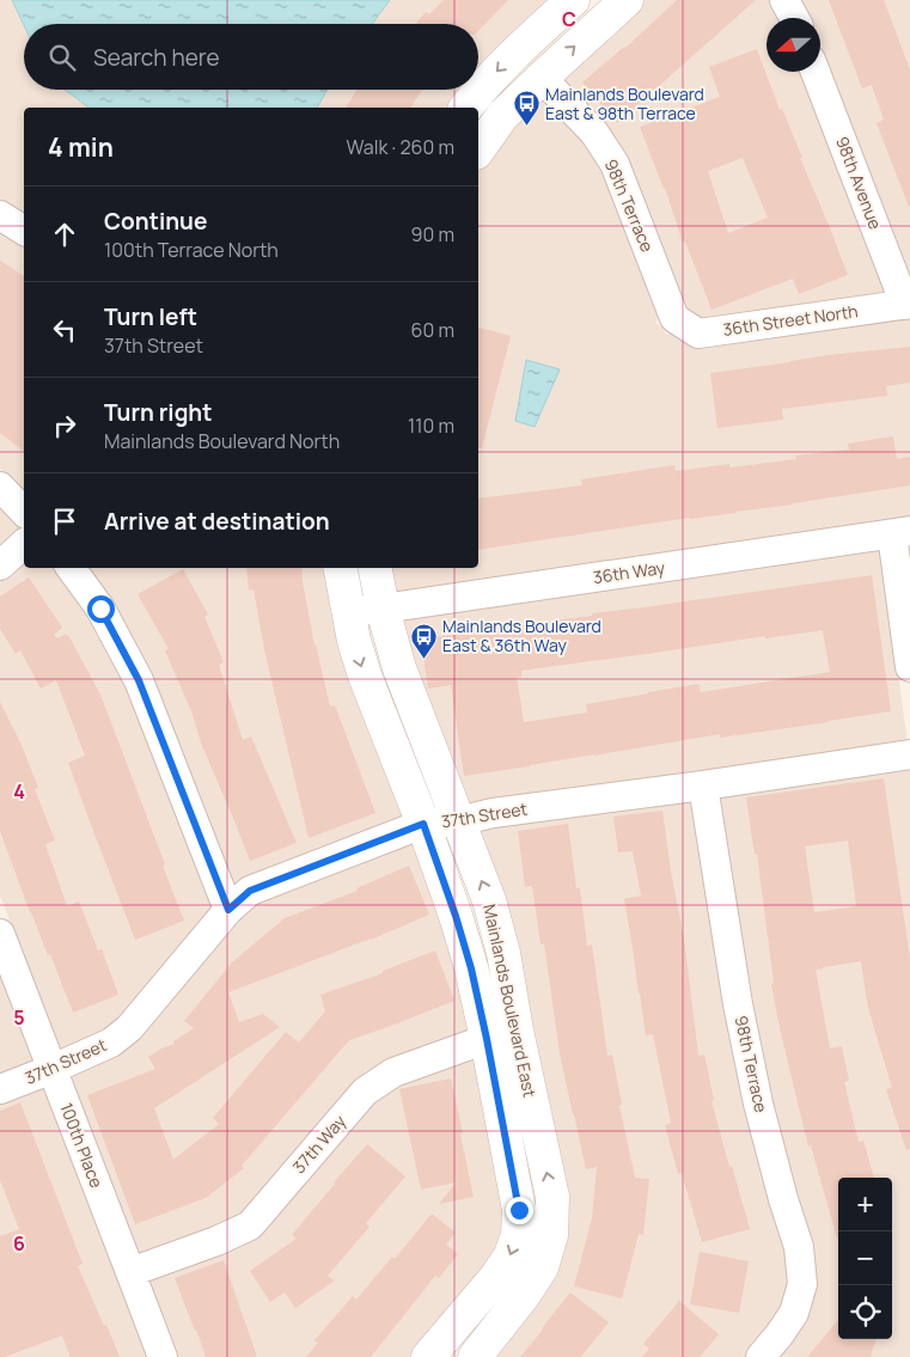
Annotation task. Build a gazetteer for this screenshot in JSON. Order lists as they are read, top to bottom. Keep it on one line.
{"streets":{"street":["98th Avenue","98th Terrace","36th Street North","36th Way","37th Street","Mainlands Boulevard East","37th Way","100th Place"]},"crossings":[["98th Avenue","36th Street North"],["98th Terrace","36th Street North"],["98th Terrace","37th Street"],["36th Way","Mainlands Boulevard East"],["37th Street","Mainlands Boulevard East"],["37th Street","100th Place"],["Mainlands Boulevard East","37th Way"],["37th Way","100th Place"]],"places":{"bus stop":["Mainlands Boulevard East & 98th Terrace","Mainlands Boulevard East & 36th Way"]},"north":"left","page":{"search":"Search here","heading":["4 min","Walk · 260 m"],"list":[["Continue","100th Terrace North","90 m"],["Turn left","37th Street","60 m"],["Turn right","Mainlands Boulevard North","110 m"],"Arrive at destination"],"map_buttons":["+","−"]},"grid":{"columns":["C"],"rows":["4","5","6"]}}
